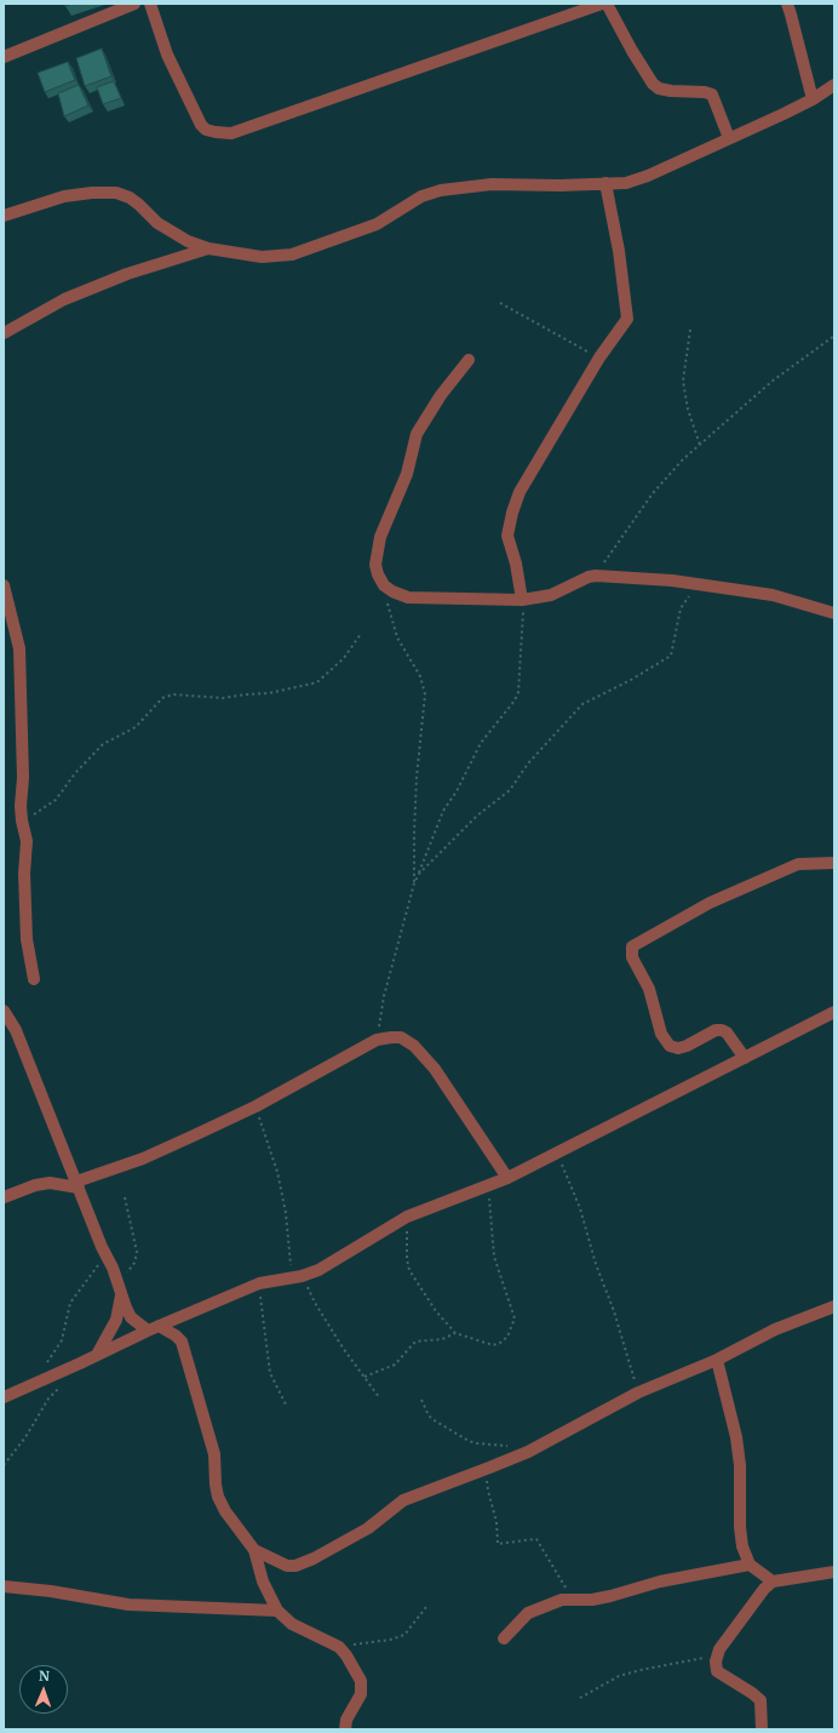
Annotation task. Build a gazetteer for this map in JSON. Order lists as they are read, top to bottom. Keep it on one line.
{"north":"top"}
